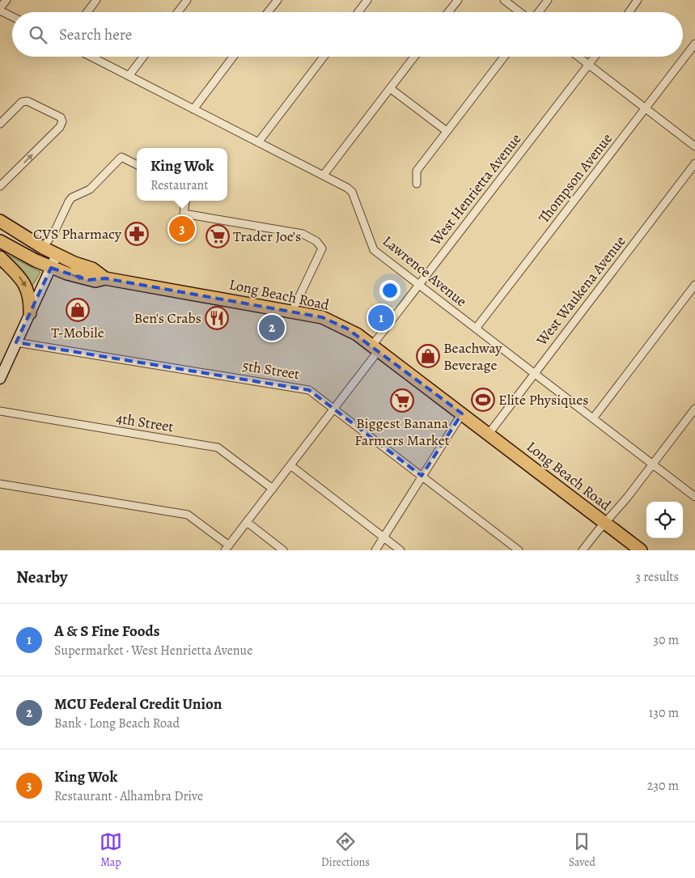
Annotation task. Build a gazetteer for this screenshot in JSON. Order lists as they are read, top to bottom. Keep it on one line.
{"streets":{"main road":["Long Beach Road"],"street":["Thompson Avenue","West Henrietta Avenue","Lawrence Avenue","West Waukena Avenue","5th Street","4th Street"]},"crossings":[["Thompson Avenue","Lawrence Avenue"],["West Henrietta Avenue","Lawrence Avenue"],["West Henrietta Avenue","Long Beach Road"],["West Henrietta Avenue","5th Street"],["West Henrietta Avenue","4th Street"],["Lawrence Avenue","West Waukena Avenue"],["West Waukena Avenue","Long Beach Road"]],"places":{"pharmacy":["CVS Pharmacy"],"supermarket":["Trader Joe's","Biggest Banana Farmers Market"],"shop":["T-Mobile","Beachway Beverage"],"restaurant":["Ben's Crabs"],"sports":["Elite Physiques"]},"page":{"search":"Search here","popup":["King Wok","Restaurant"],"pins":["3","1","2"],"heading":["Nearby","3 results"],"list":[{"mark":"1","name":"A & S Fine Foods","note":"Supermarket · West Henrietta Avenue","value":"30 m"},{"mark":"2","name":"MCU Federal Credit Union","note":"Bank · Long Beach Road","value":"130 m"},{"mark":"3","name":"King Wok","note":"Restaurant · Alhambra Drive","value":"230 m"}],"nav":["Map","Directions","Saved"]}}
